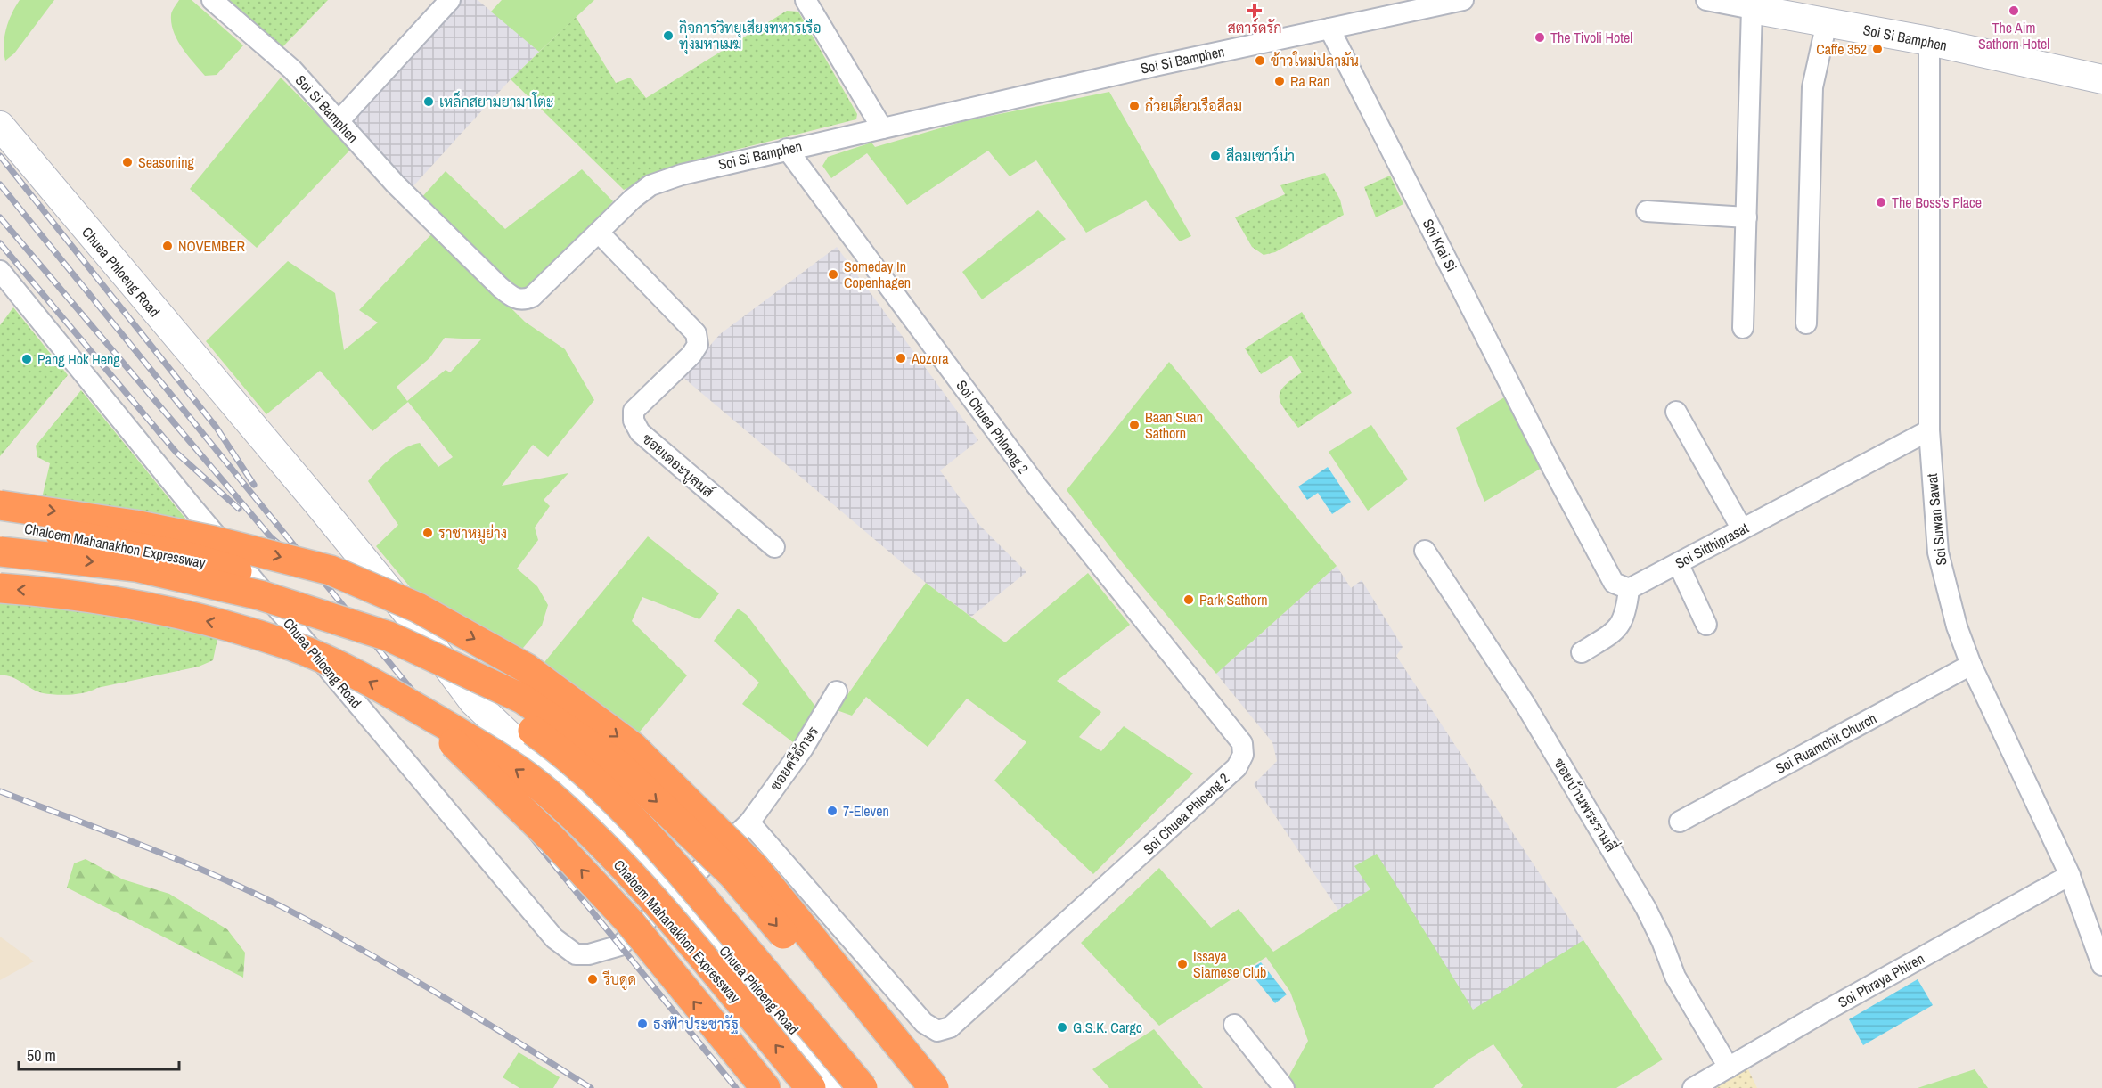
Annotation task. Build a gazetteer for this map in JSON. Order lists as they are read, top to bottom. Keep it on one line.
{"streets":{"highway":["Chaloem Mahanakhon Expressway"],"street":["Soi Si Bamphen","Soi Krai Si","Chuea Phloeng Road","Soi Chuea Phloeng 2","ซอยเดอะบูลมส์","Soi Suwan Sawat","Soi Sitthiprasat","Soi Ruamchit Church","ซอยศรีอักษร","ซอยบ้านพระรามสี่","Soi Phraya Phiren"]},"crossings":[["Soi Si Bamphen","Soi Krai Si"],["Soi Si Bamphen","Soi Chuea Phloeng 2"],["Soi Si Bamphen","ซอยเดอะบูลมส์"],["Soi Si Bamphen","Soi Suwan Sawat"],["Soi Krai Si","Soi Sitthiprasat"],["Soi Chuea Phloeng 2","ซอยศรีอักษร"],["Soi Suwan Sawat","Soi Sitthiprasat"],["Soi Suwan Sawat","Soi Ruamchit Church"],["Soi Suwan Sawat","Soi Phraya Phiren"],["ซอยบ้านพระรามสี่","Soi Phraya Phiren"]],"places":{"health":["สตาร์ดรัก"],"other":["The Aim Sathorn Hotel","กิจการวิทยุเสียงทหารเรือ ทุ่งมหาเมฆ","The Tivoli Hotel","Caffe 352","ข้าวใหม่ปลามัน","Ra Ran","เหล็กสยามยามาโตะ","ก๋วยเตี๋ยวเรือสีลม","สีลมเซาว์น่า","Seasoning","The Boss's Place","NOVEMBER","Someday In Copenhagen","Aozora","Pang Hok Heng","Baan Suan Sathorn","ราชาหมูย่าง","Park Sathorn","7-Eleven","Issaya Siamese Club","รีบดูด","ธงฟ้าประชารัฐ","G.S.K. Cargo"]},"scale_bar":"50 m"}
